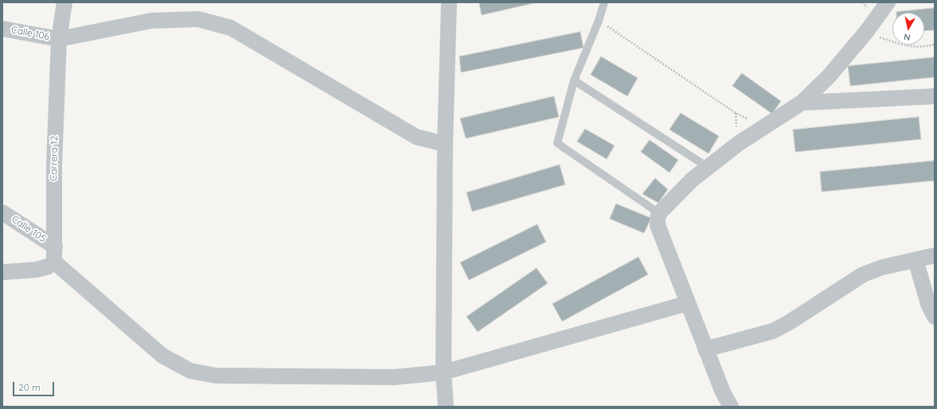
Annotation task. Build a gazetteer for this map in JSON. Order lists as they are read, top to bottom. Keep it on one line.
{"streets":{"street":["Calle 106","Carrera 12","Calle 105"]},"crossings":[["Calle 106","Carrera 12"],["Carrera 12","Calle 105"]],"scale_bar":"20 m","north":"bottom"}
